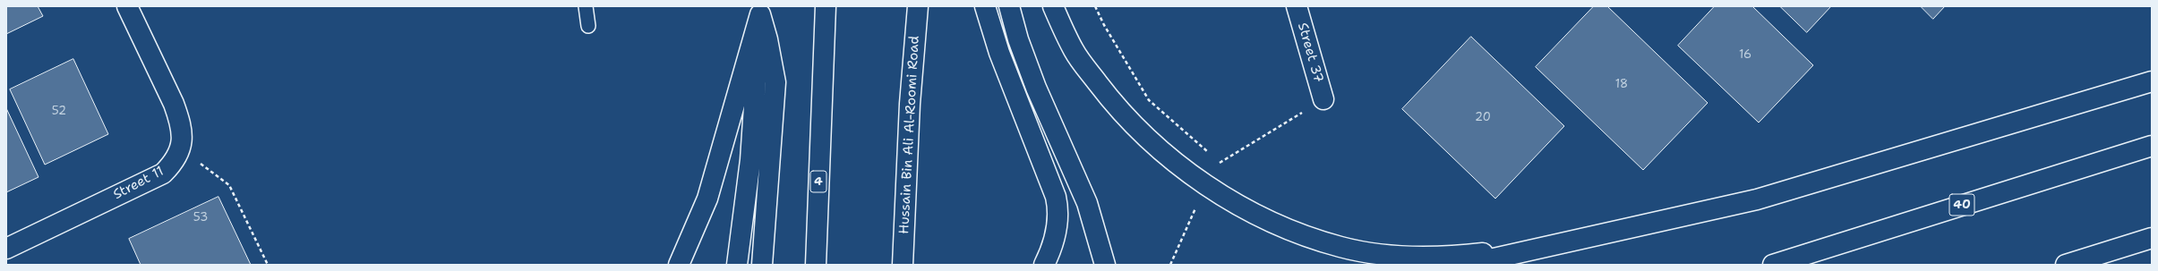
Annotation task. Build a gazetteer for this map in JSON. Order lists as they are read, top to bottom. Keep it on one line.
{"streets":{"main road":["Street 37","Hussain Bin Ali Al-Roomi Road","4","Street 11","40"]},"house_numbers":["16","18","52","20","53"]}
